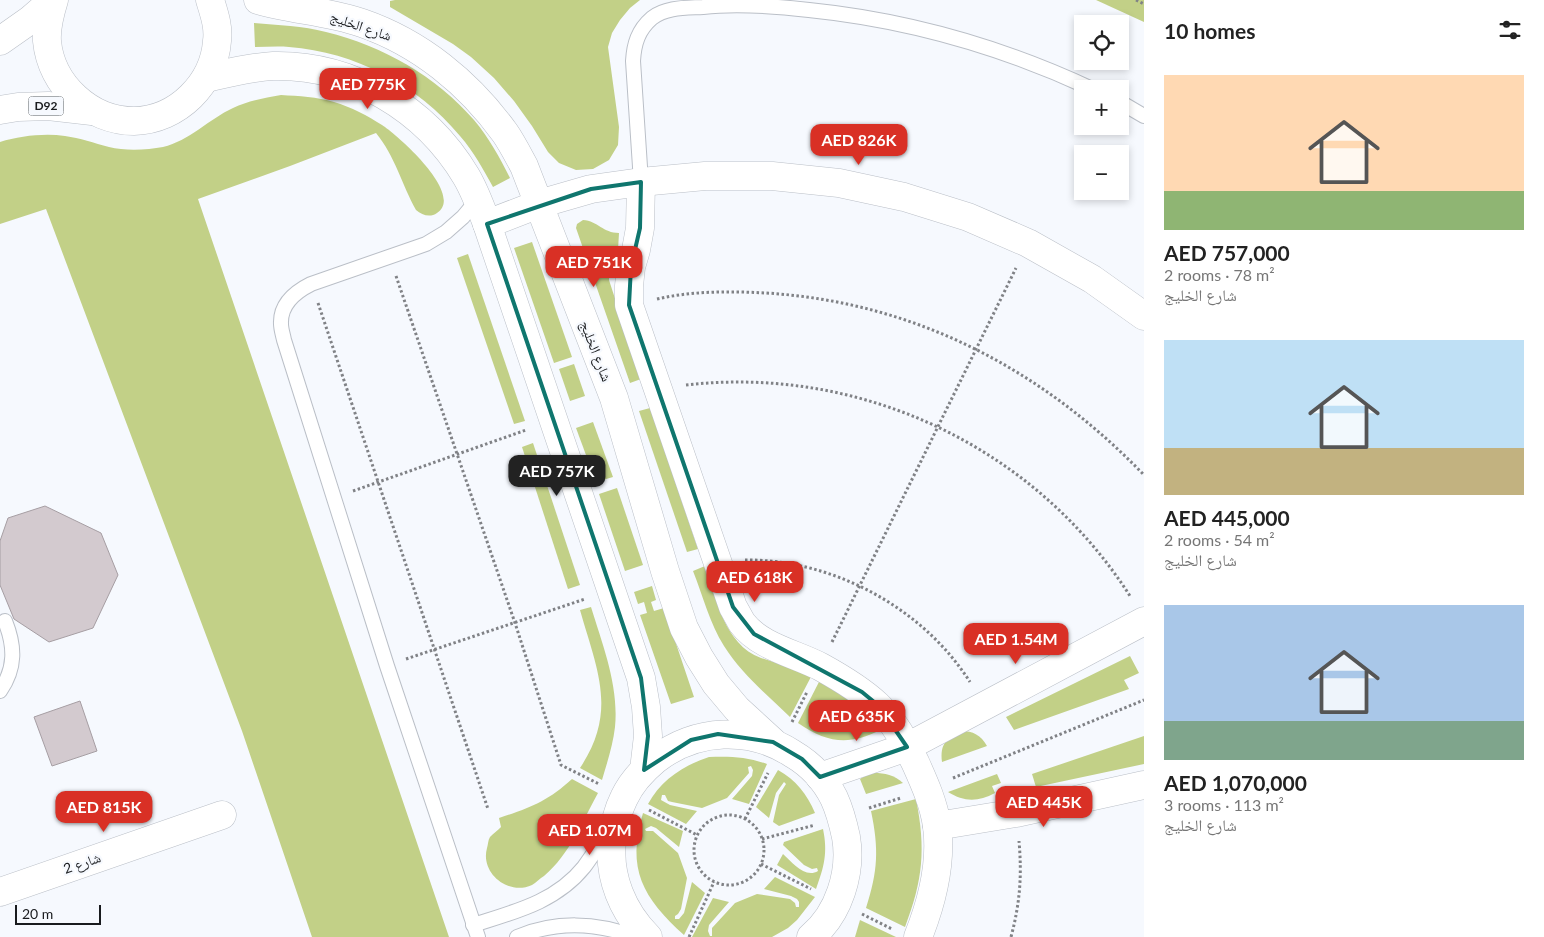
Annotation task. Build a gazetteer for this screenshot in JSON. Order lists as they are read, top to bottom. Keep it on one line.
{"streets":{"main road":["شارع الخليج","D92","شارع 2"]},"scale_bar":"20 m","page":{"heading":"10 homes","map_buttons":["+","−"],"list":[{"name":"AED 757,000","note":"2 rooms · 78 m² · شارع الخليج"},{"name":"AED 445,000","note":"2 rooms · 54 m² · شارع الخليج"},{"name":"AED 1,070,000","note":"3 rooms · 113 m² · شارع الخليج"}],"price":["AED 775K","AED 826K","AED 751K","AED 757K","AED 618K","AED 1.54M","AED 635K","AED 445K","AED 815K","AED 1.07M"],"scale":"20 m"}}
